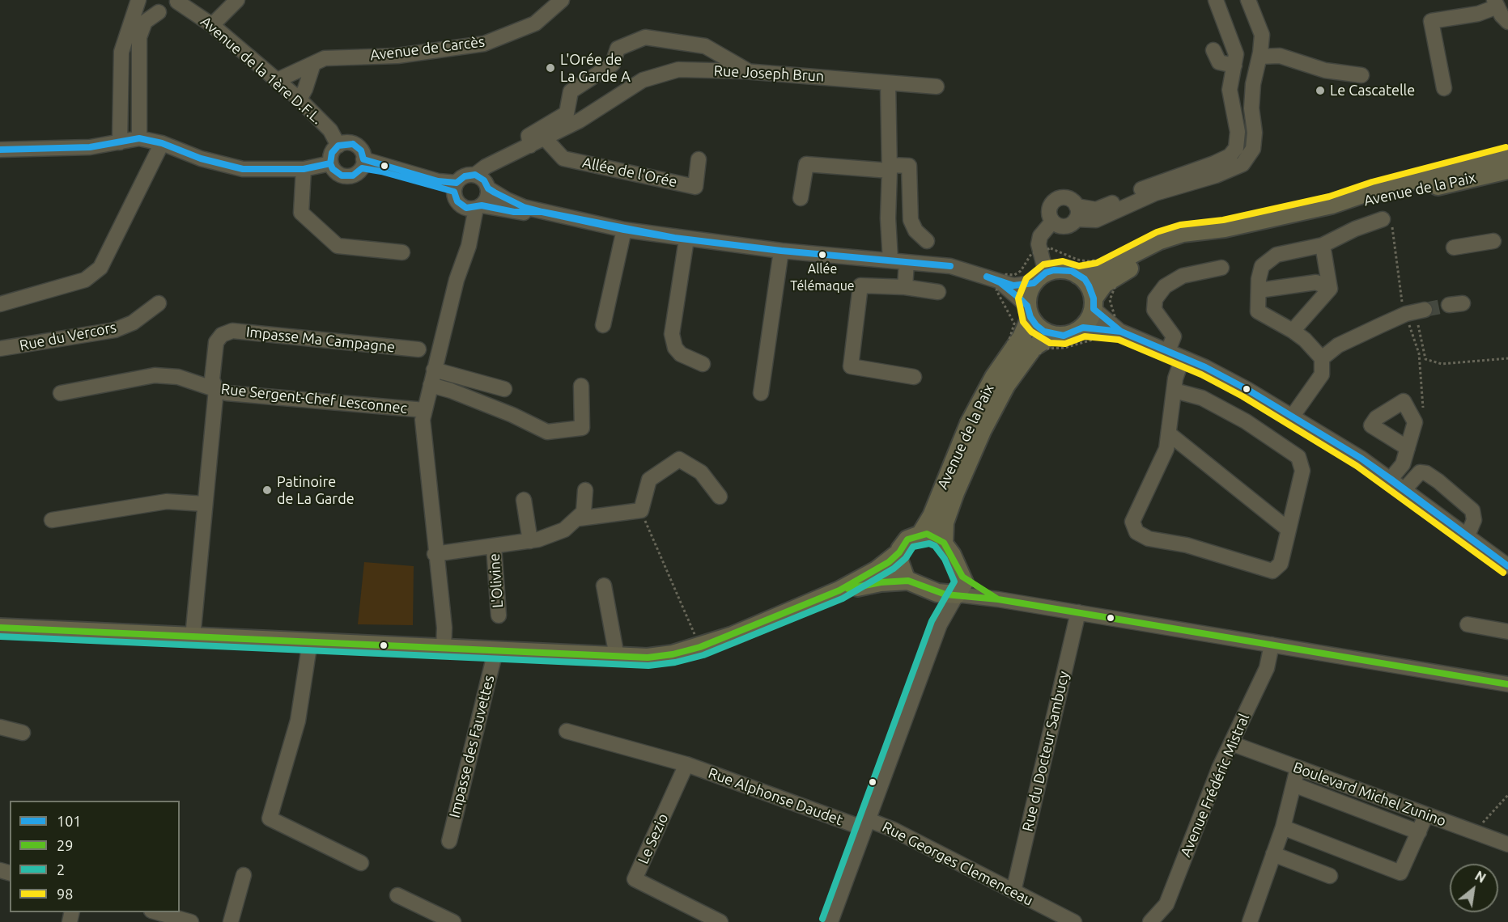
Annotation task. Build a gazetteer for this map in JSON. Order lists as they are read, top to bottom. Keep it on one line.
{"streets":{"main road":["Avenue de la Paix"],"street":["Avenue de Carcès","Avenue de la 1ère D.F.L.","Rue Joseph Brun","Allée de l'Orée","Rue du Vercors","Impasse Ma Campagne","Rue Sergent-Chef Lesconnec","L'Olivine","Impasse des Fauvettes","Rue du Docteur Sambucy","Avenue Frédéric Mistral","Boulevard Michel Zunino","Rue Alphonse Daudet","Le Sezio","Rue Georges Clemenceau"]},"crossings":[["Avenue de Carcès","Avenue de la 1ère D.F.L."],["Rue Joseph Brun","Allée de l'Orée"],["Impasse Ma Campagne","Rue Sergent-Chef Lesconnec"],["Rue du Docteur Sambucy","Rue Georges Clemenceau"],["Avenue Frédéric Mistral","Boulevard Michel Zunino"],["Rue Alphonse Daudet","Le Sezio"],["Rue Alphonse Daudet","Rue Georges Clemenceau"]],"places":["L'Orée de La Garde A","Le Cascatelle","Allée Télémaque","Patinoire de La Garde"],"lines":["transit line 101","transit line 98","transit line 29","transit line 2"],"legend":["101","29","2","98"],"north":"top right"}
